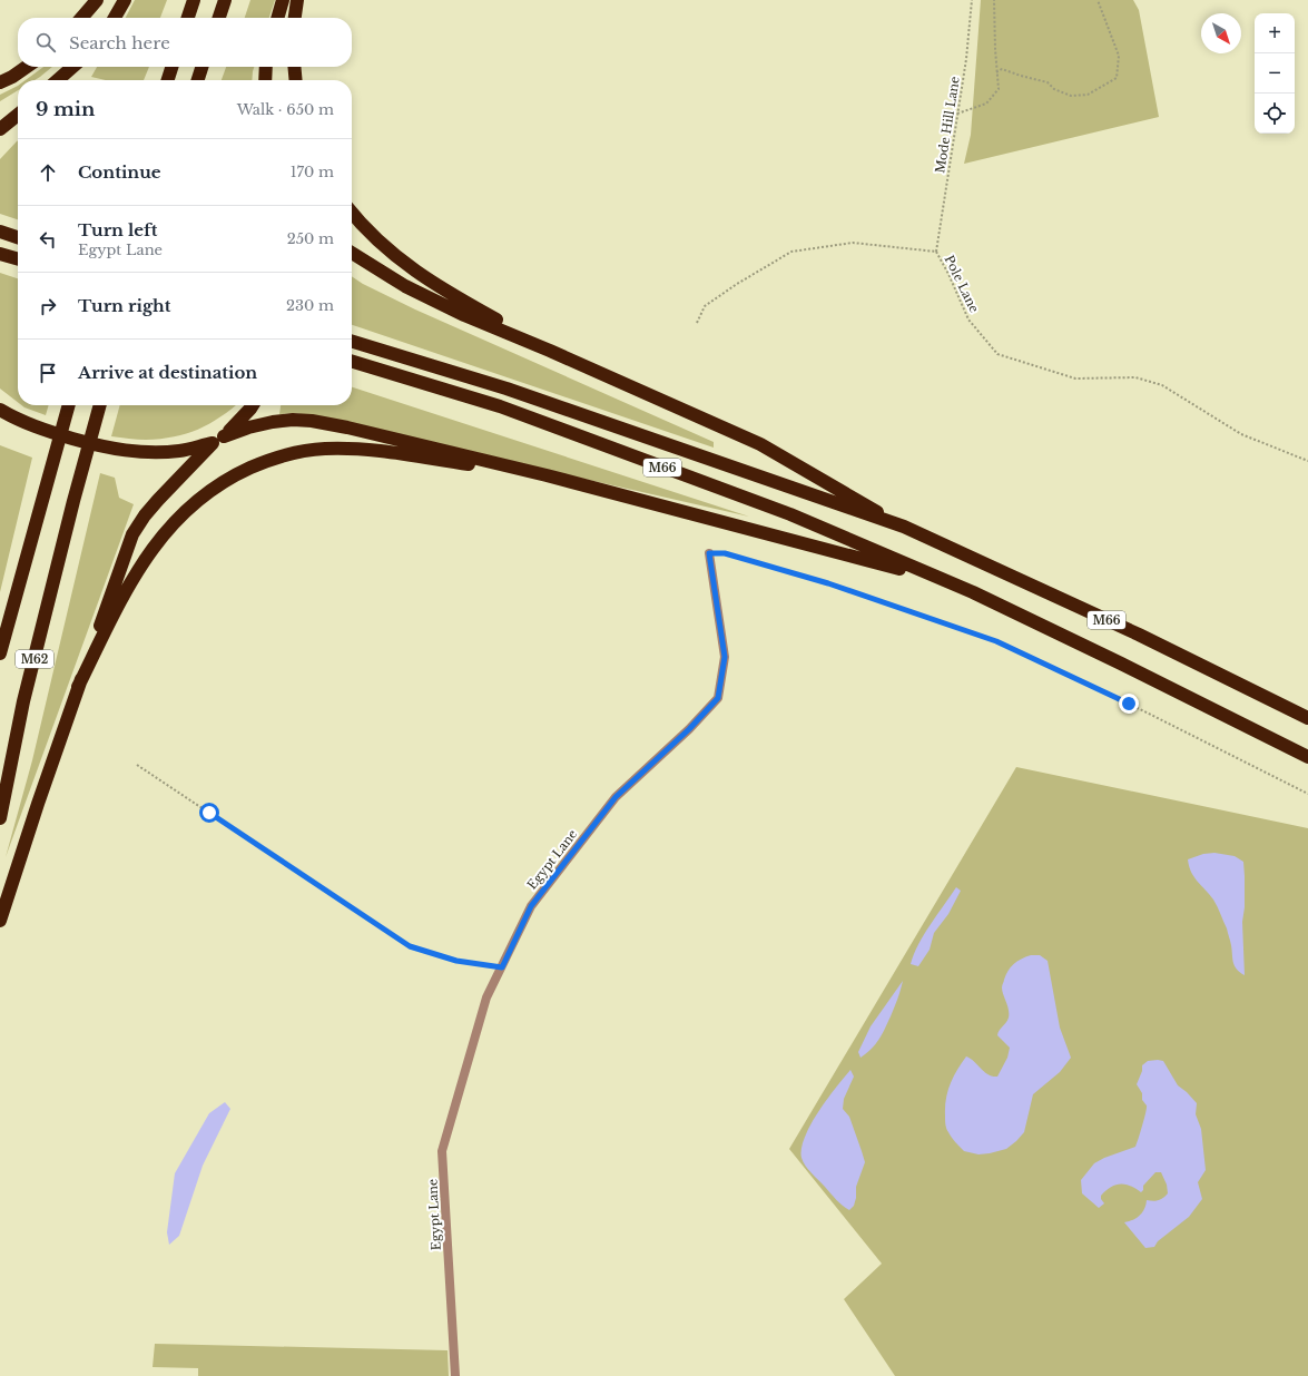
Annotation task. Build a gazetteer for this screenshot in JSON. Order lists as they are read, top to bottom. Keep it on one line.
{"streets":{"highway":["M66","M62"],"street":["Egypt Lane"],"path":["Mode Hill Lane","Pole Lane"]},"crossings":[["Mode Hill Lane","Pole Lane"]],"north":"bottom right","page":{"map_buttons":["+","−"],"search":"Search here","heading":["9 min","Walk · 650 m"],"list":[["Continue","170 m"],["Turn left","Egypt Lane","250 m"],["Turn right","230 m"],"Arrive at destination"]}}
